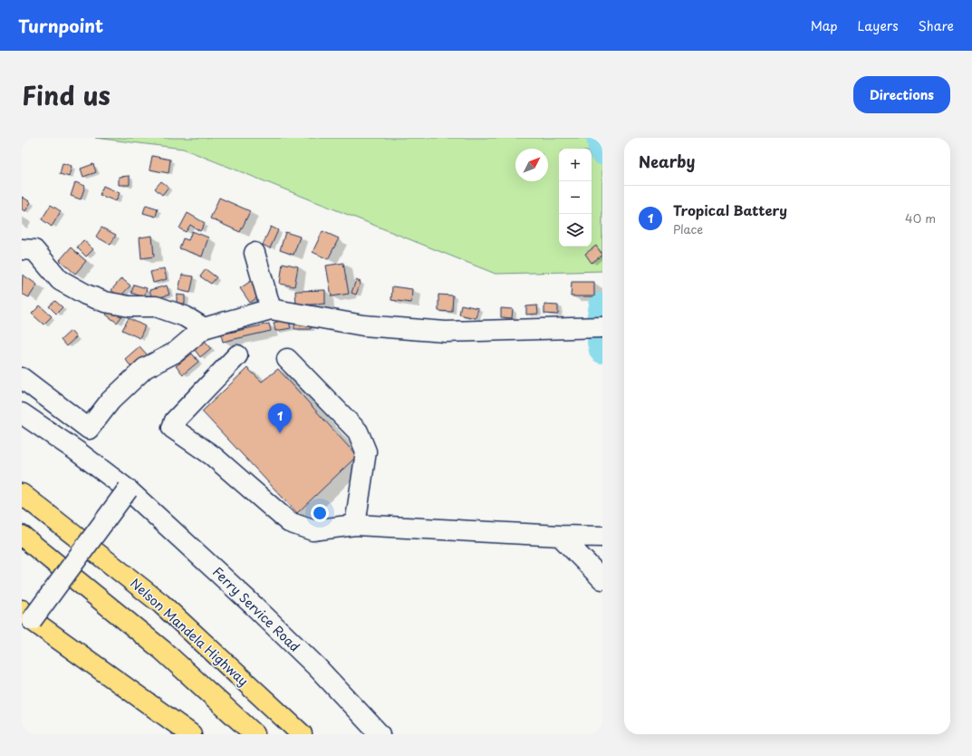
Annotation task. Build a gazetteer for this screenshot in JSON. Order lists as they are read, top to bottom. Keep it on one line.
{"streets":{"highway":["Nelson Mandela Highway"],"street":["Ferry Service Road"]},"north":"top right","page":{"header":"Turnpoint","nav":["Map","Layers","Share"],"title":"Find us","buttons":"Directions","heading":"Nearby","map_buttons":["+","−"],"list":[{"mark":"1","name":"Tropical Battery","note":"Place","value":"40 m"}],"pins":"1"}}
